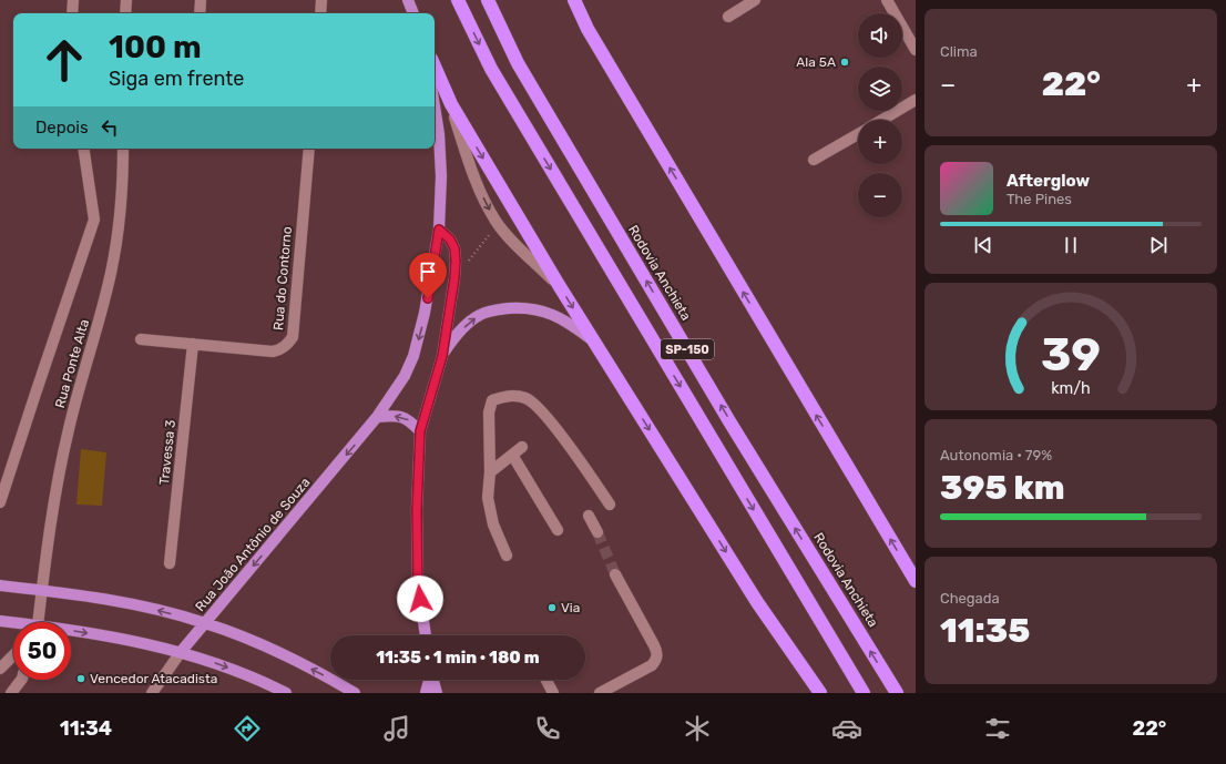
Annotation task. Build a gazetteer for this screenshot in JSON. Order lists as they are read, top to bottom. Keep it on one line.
{"streets":{"highway":["Rodovia Anchieta","SP-150"],"main road":["Rua João Antônio de Souza"],"street":["Rua do Contorno","Rua Ponte Alta","Travessa 3"]},"crossings":[["Rua do Contorno","Travessa 3"]],"places":["Ala 5A","Via","Vencedor Atacadista"],"page":{"tile":["Clima",["Autonomia · 79%","395 km"],["Chegada","11:35"]],"map_buttons":["+","−"],"turn":["100 m","Siga em frente"],"heat":["−","22°","+"],"then":"Depois","song":["Afterglow","The Pines"],"limit":"50","trip":"11:35 · 1 min · 180 m","tabs":["11:34","22°"],"gauge":["39","km/h"]}}
